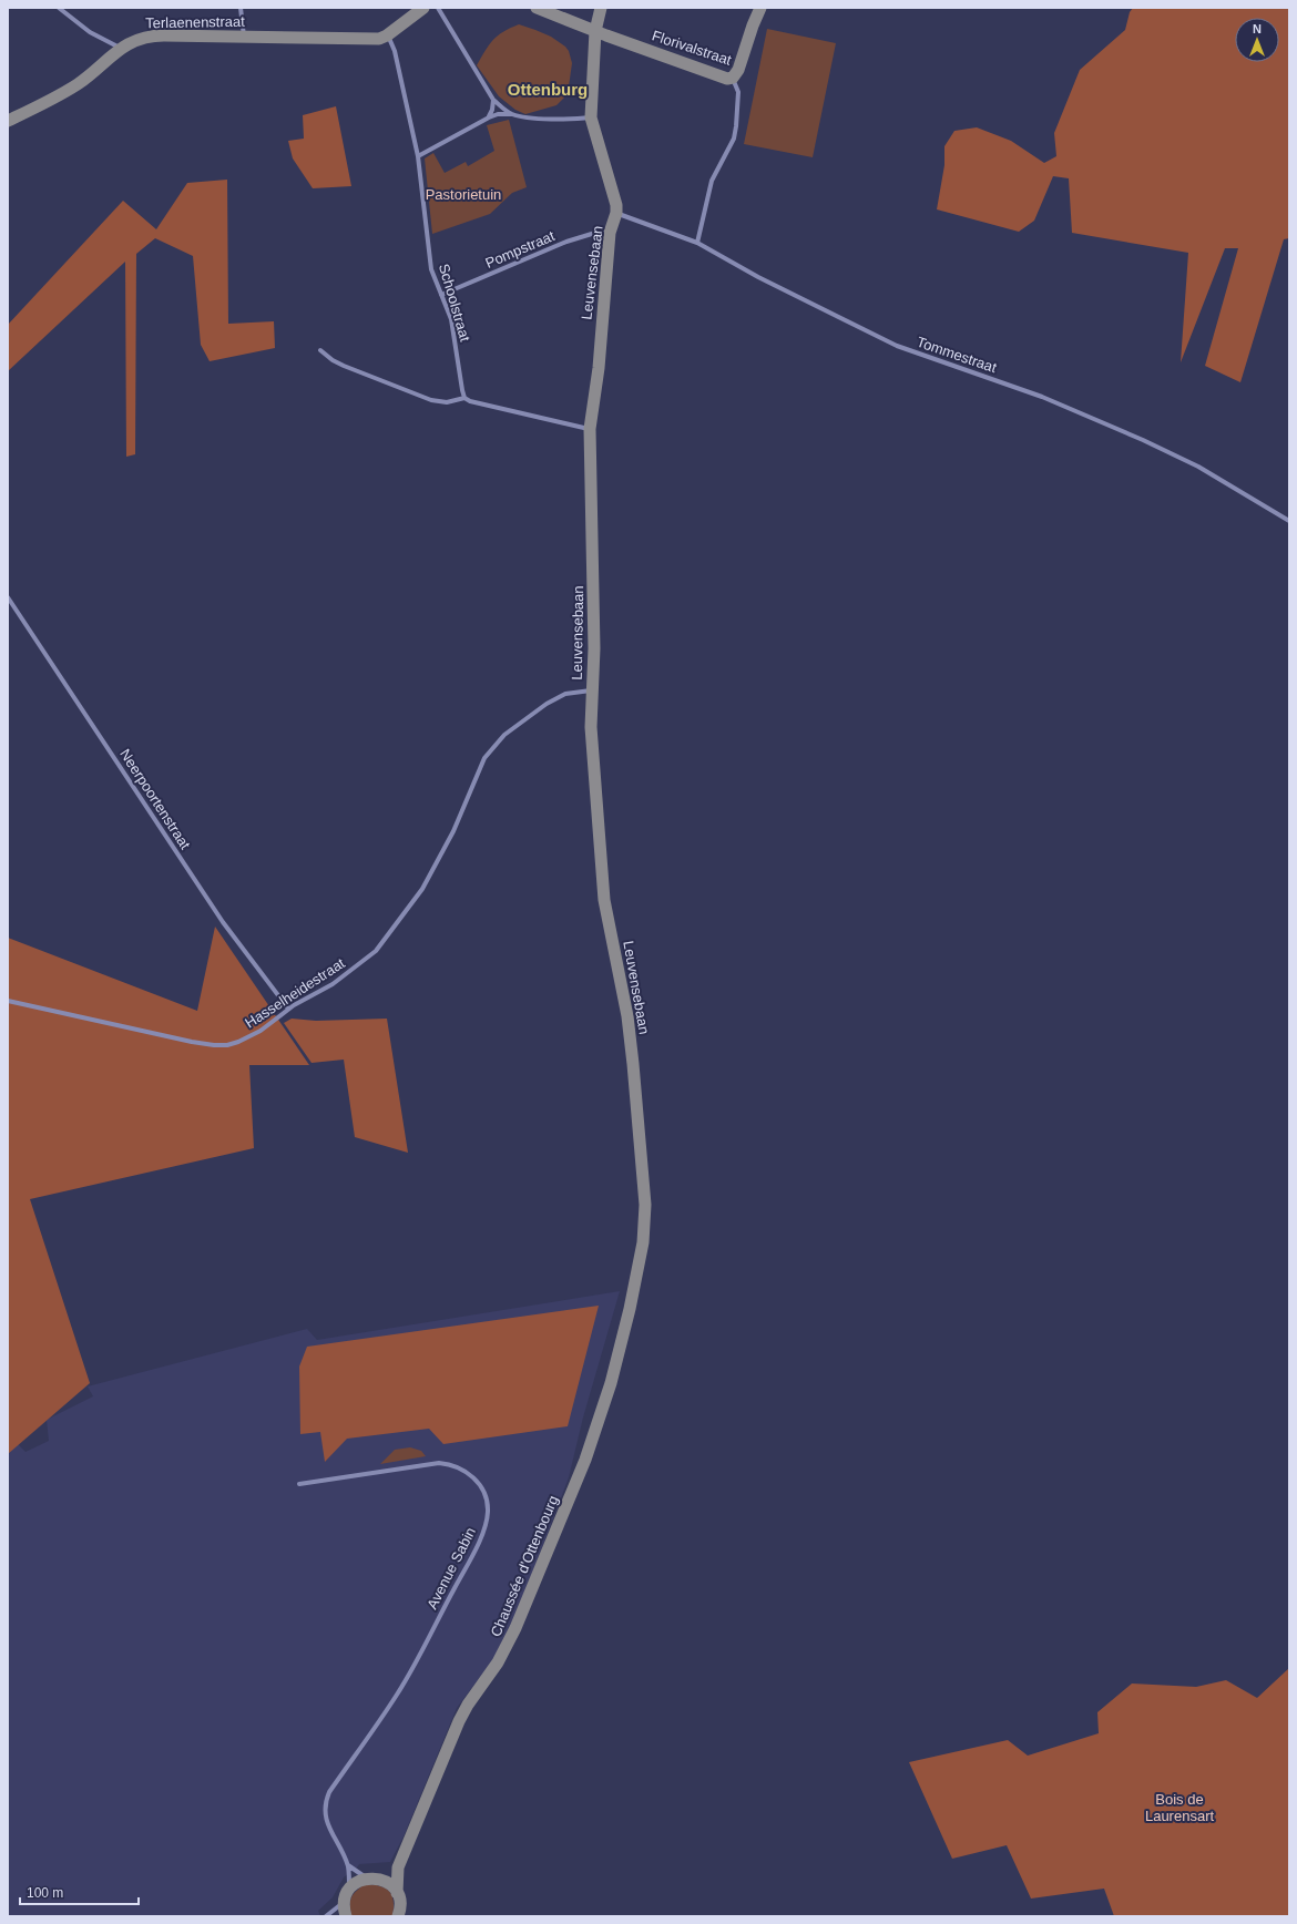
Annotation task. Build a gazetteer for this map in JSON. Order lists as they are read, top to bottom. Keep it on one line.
{"streets":{"street":["Terlaenenstraat","Florivalstraat","Pompstraat","Leuvensebaan","Schoolstraat","Tommestraat","Neerpoortenstraat","Hasselheidestraat","Chaussée d'Ottenbourg","Avenue Sabin"]},"crossings":[["Terlaenenstraat","Schoolstraat"],["Florivalstraat","Leuvensebaan"],["Pompstraat","Leuvensebaan"],["Pompstraat","Schoolstraat"],["Leuvensebaan","Tommestraat"],["Leuvensebaan","Hasselheidestraat"],["Leuvensebaan","Chaussée d'Ottenbourg"],["Neerpoortenstraat","Hasselheidestraat"]],"districts":["Ottenburg"],"parks":["Pastorietuin","Bois de Laurensart"],"scale_bar":"100 m","north":"top"}
